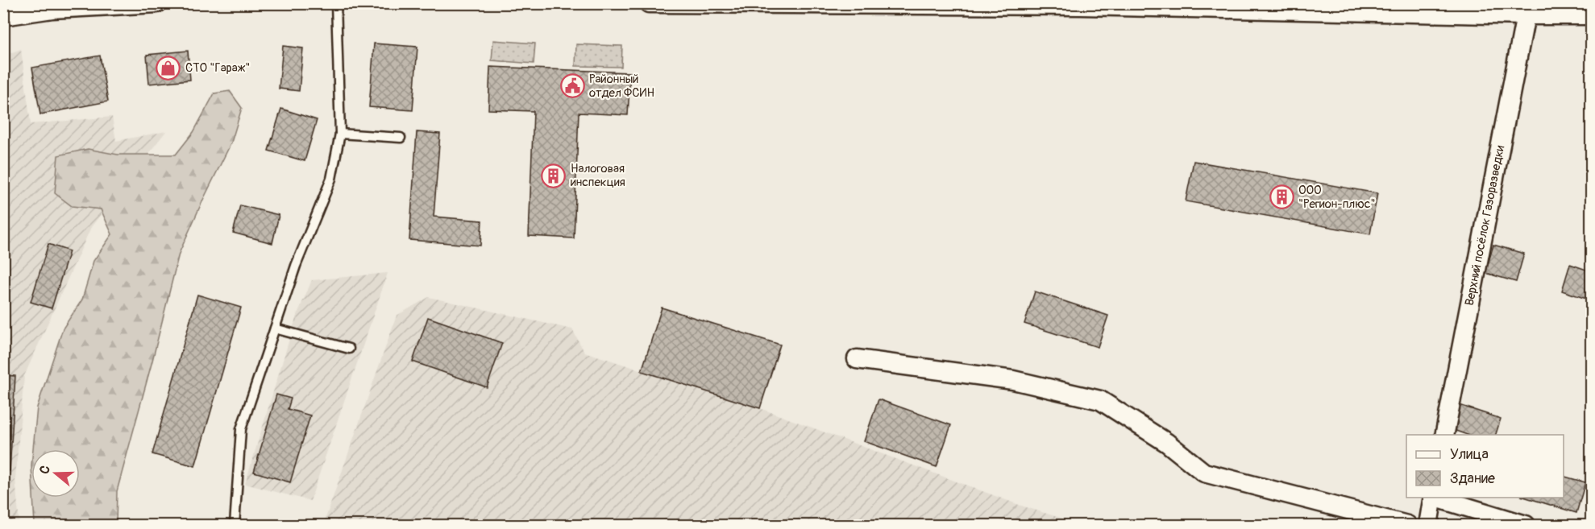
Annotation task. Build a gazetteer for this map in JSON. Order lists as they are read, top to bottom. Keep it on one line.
{"streets":{"street":["Верхний посёлок Газоразведки"]},"places":{"shop":["СТО \"Гараж\""],"public building":["Районный отдел ФСИН"],"building":["Налоговая инспекция","ООО \"Регион-плюс\""]},"legend":["Улица","Здание"],"north":"left"}
